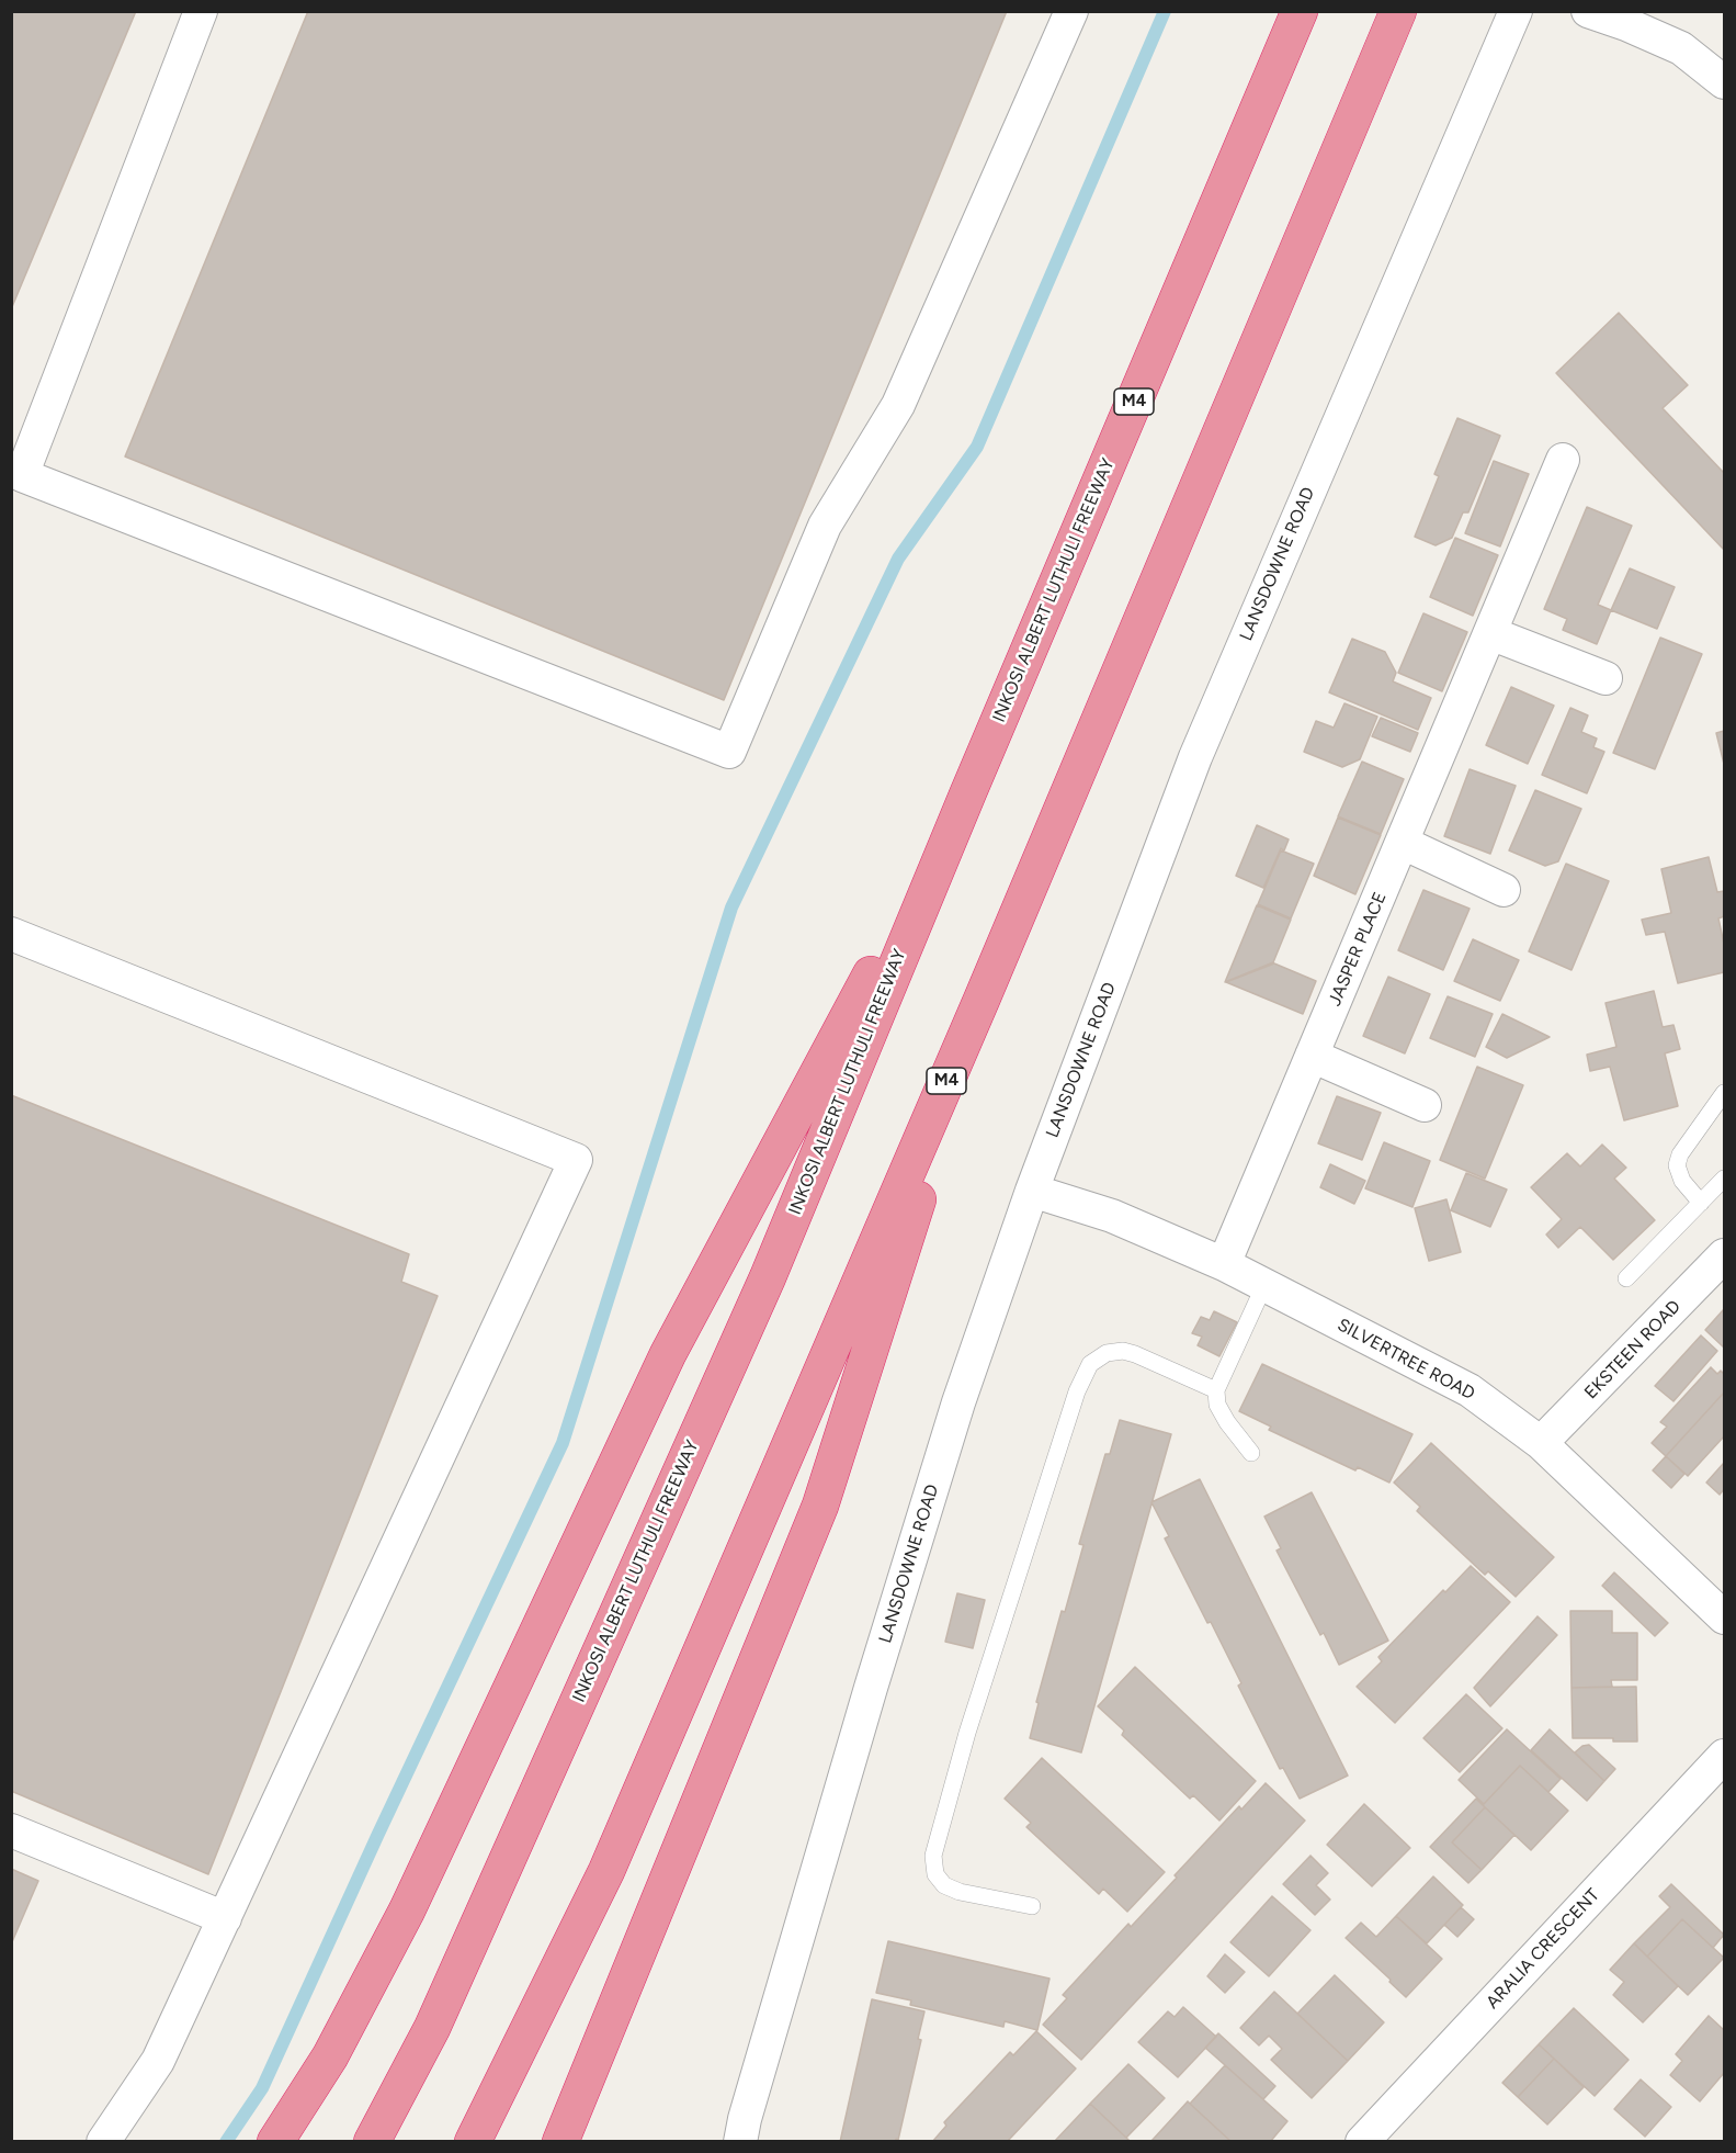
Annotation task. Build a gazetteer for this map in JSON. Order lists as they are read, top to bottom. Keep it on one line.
{"streets":{"highway":["M4","INKOSI ALBERT LUTHULI FREEWAY"],"street":["LANSDOWNE ROAD","JASPER PLACE","EKSTEEN ROAD","SILVERTREE ROAD","ARALIA CRESCENT"]},"crossings":[["LANSDOWNE ROAD","SILVERTREE ROAD"],["JASPER PLACE","SILVERTREE ROAD"],["EKSTEEN ROAD","SILVERTREE ROAD"]]}
